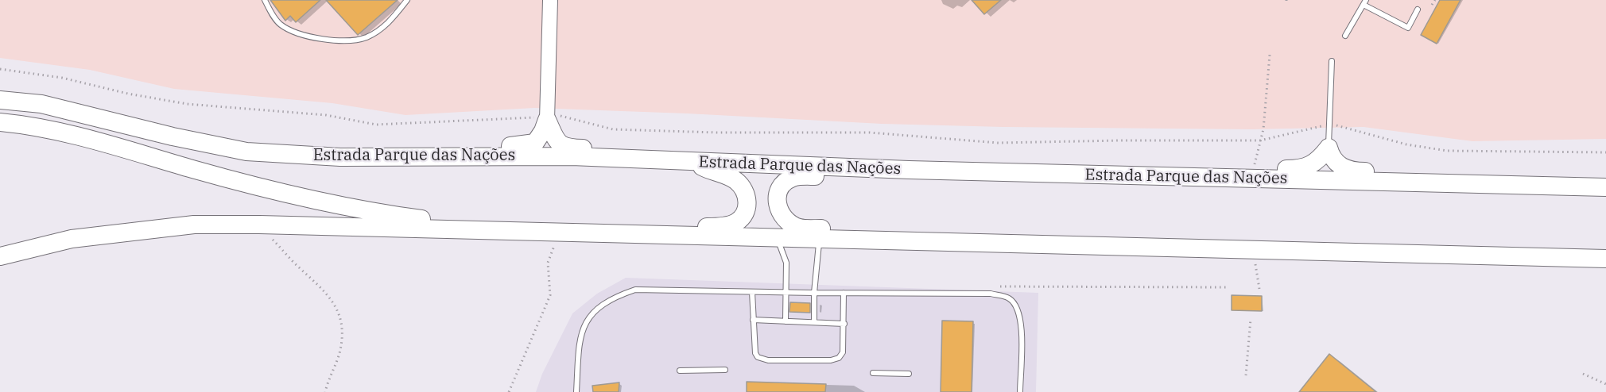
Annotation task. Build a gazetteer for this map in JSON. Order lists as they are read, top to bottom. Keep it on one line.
{"streets":{"highway":["Estrada Parque das Nações"]}}
